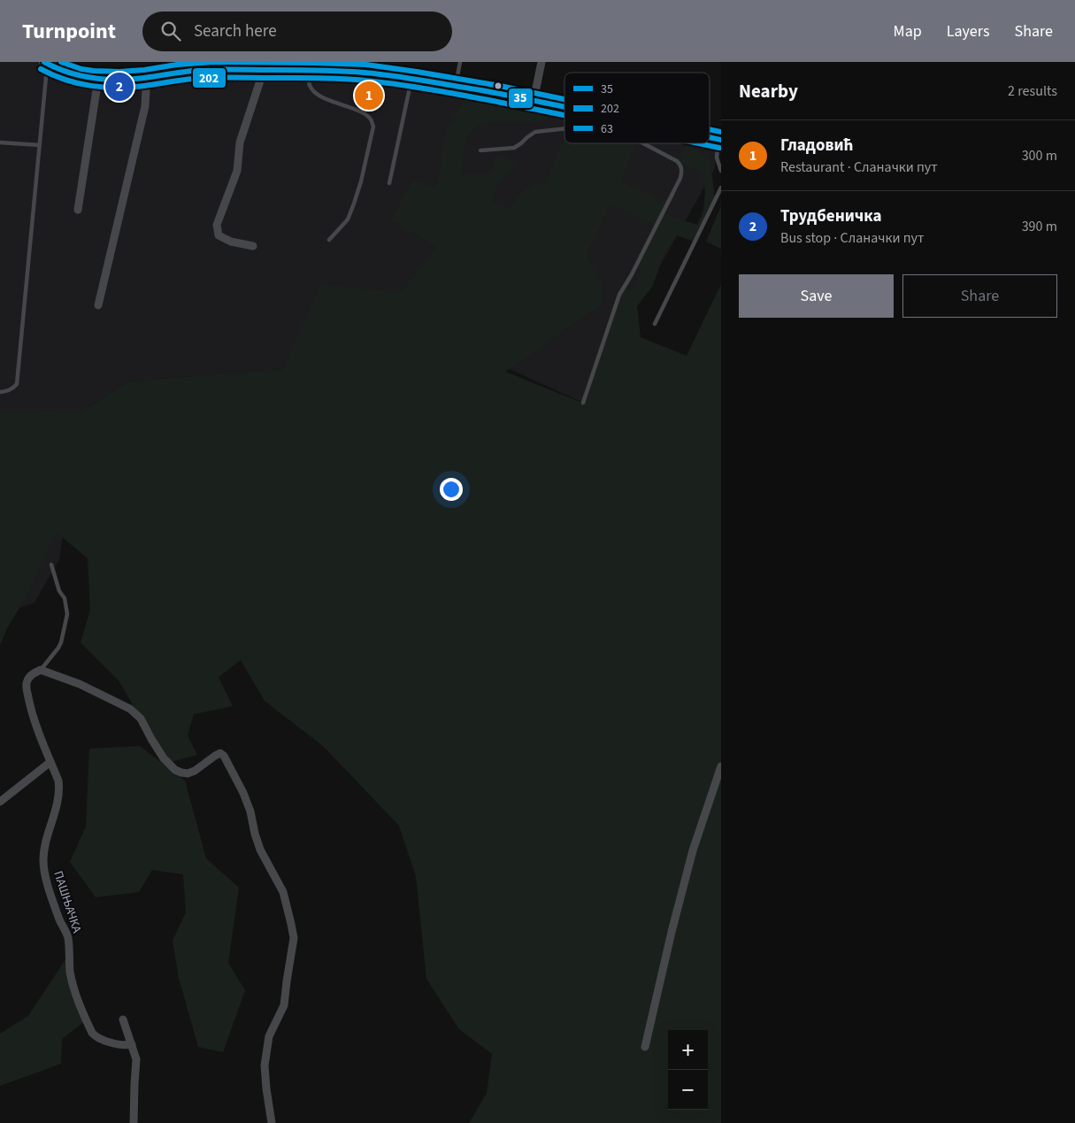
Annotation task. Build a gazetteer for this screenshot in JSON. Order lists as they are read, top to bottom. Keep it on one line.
{"streets":{"street":["ПАШЊАЧКА"]},"lines":["transit line 35","transit line 63","transit line 202"],"legend":["35","202","63"],"page":{"header":"Turnpoint","search":"Search here","nav":["Map","Layers","Share"],"heading":["Nearby","2 results"],"pins":["2","1"],"list":[{"mark":"1","name":"Гладовић","note":"Restaurant · Сланачки пут","value":"300 m"},{"mark":"2","name":"Трудбеничка","note":"Bus stop · Сланачки пут","value":"390 m"}],"buttons":["Save","Share"],"map_buttons":["+","−"]}}
